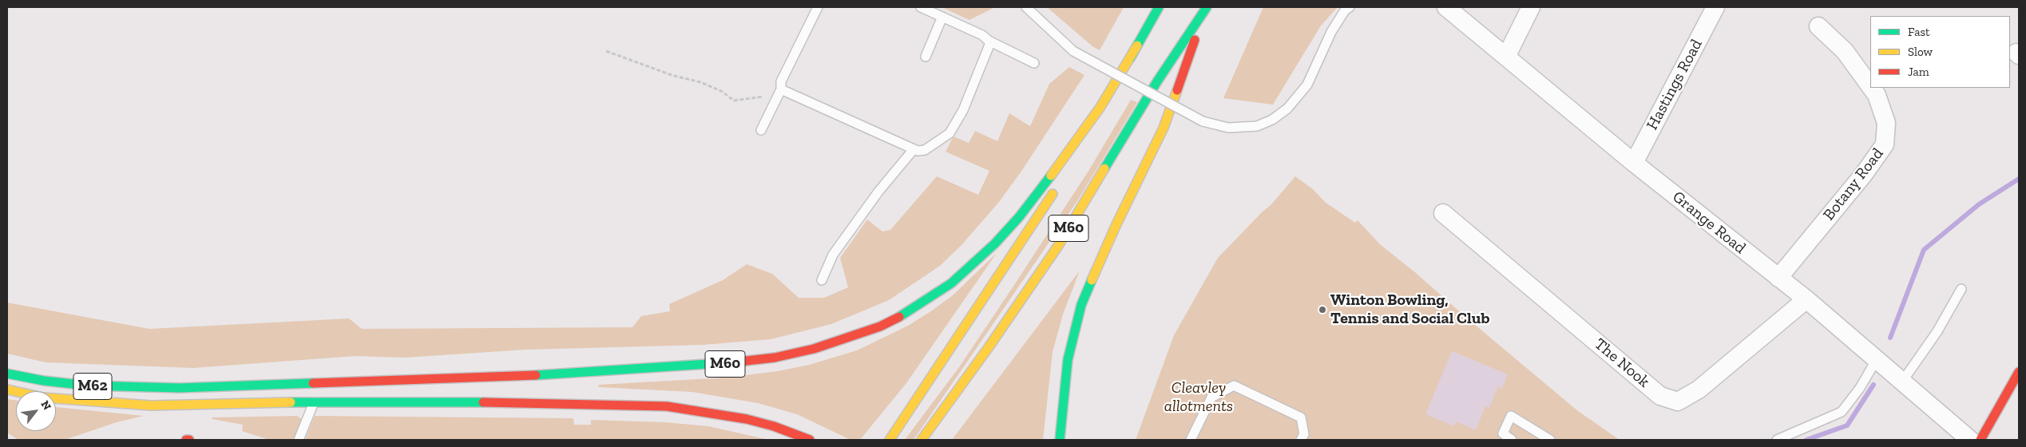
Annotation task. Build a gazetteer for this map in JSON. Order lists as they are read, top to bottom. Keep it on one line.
{"streets":{"main road":["M60","M62"],"street":["Hastings Road","Botany Road","Grange Road","The Nook"]},"crossings":[["Hastings Road","Grange Road"],["Botany Road","Grange Road"],["Grange Road","The Nook"],["M60","M62"]],"parks":["Cleavley allotments"],"places":["Winton Bowling, Tennis and Social Club"],"legend":["Fast","Slow","Jam"],"north":"top right"}
